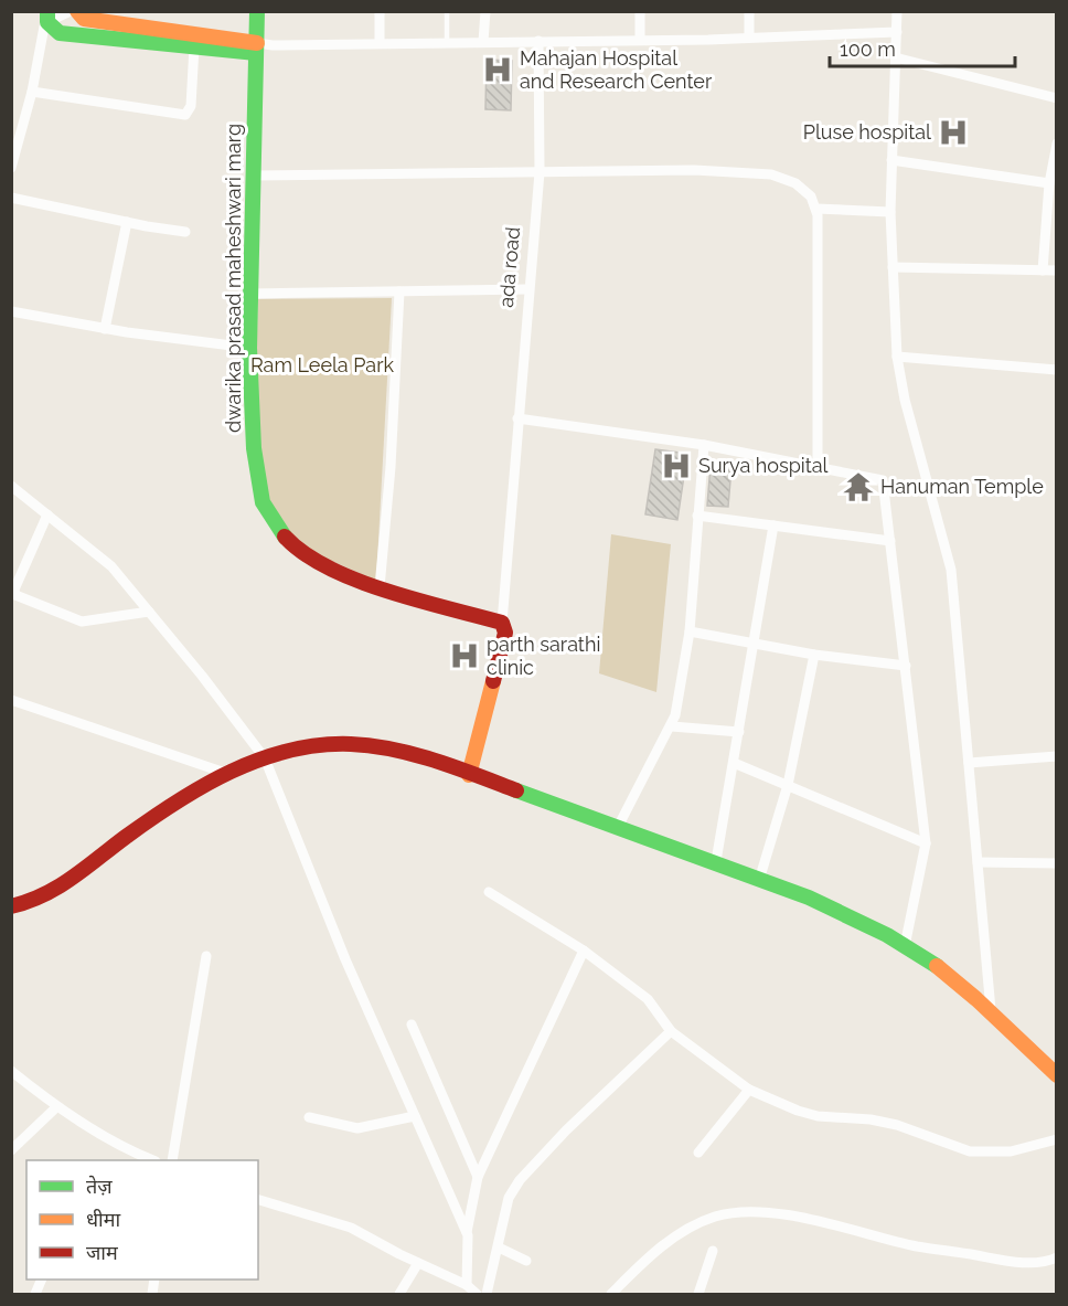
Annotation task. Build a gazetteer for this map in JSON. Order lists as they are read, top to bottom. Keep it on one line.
{"streets":{"street":["ada road","dwarika prasad maheshwari marg"]},"crossings":[["ada road","dwarika prasad maheshwari marg"]],"parks":["Ram Leela Park"],"places":{"hospital":["Mahajan Hospital and Research Center","Pluse hospital","Surya hospital","parth sarathi clinic"],"temple":["Hanuman Temple"]},"legend":["तेज़","धीमा","जाम"],"scale_bar":"100 m"}
